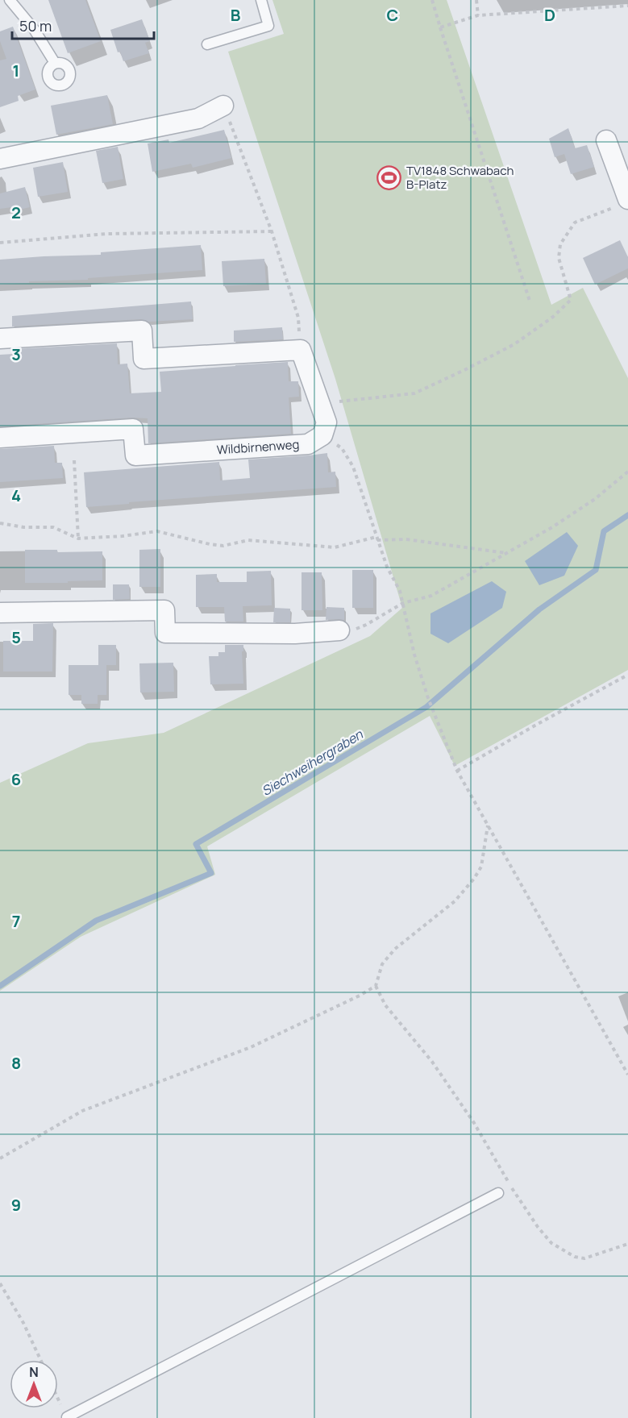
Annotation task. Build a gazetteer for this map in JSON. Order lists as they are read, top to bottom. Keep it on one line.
{"streets":{"street":["Wildbirnenweg"]},"water":["Siechweihergraben"],"places":{"sports":["TV1848 Schwabach B-Platz"]},"scale_bar":"50 m","north":"top","grid":{"columns":["B","C","D"],"rows":["1","2","3","4","5","6","7","8","9"]}}
